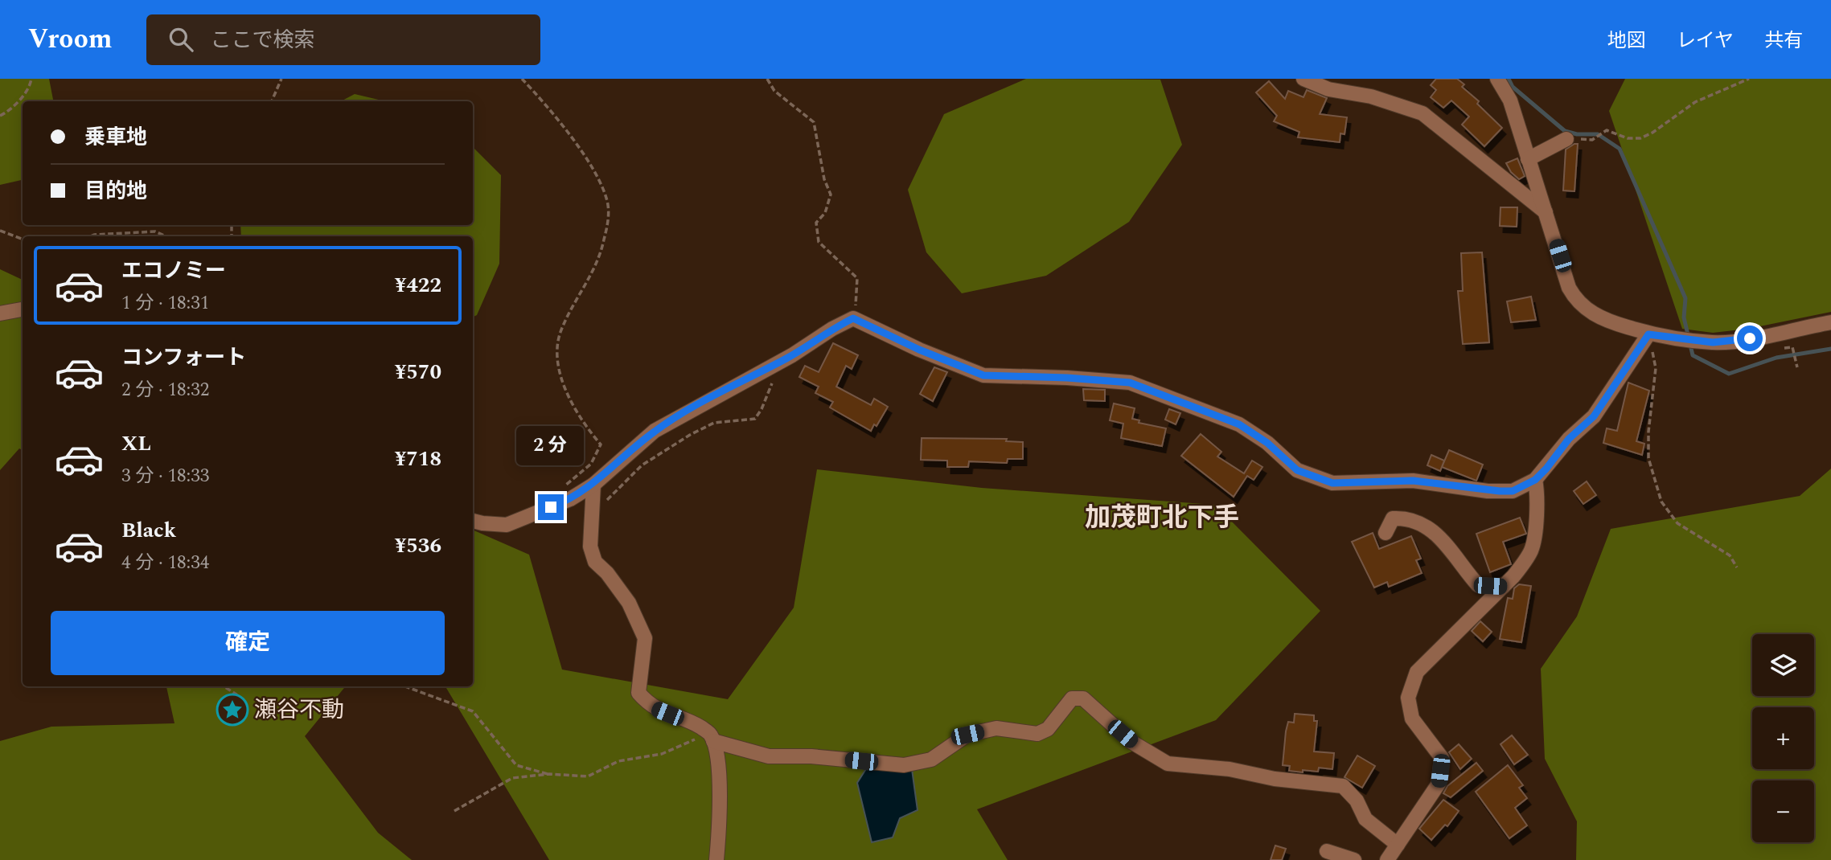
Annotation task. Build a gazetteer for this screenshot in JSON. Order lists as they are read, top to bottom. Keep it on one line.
{"districts":["加茂町北下手"],"places":{"place":["瀬谷不動"]},"page":{"header":"Vroom","search":"ここで検索","nav":["地図","レイヤ","共有"],"banner":["乗車地","目的地"],"list":[{"name":"エコノミー","note":"1 分 · 18:31","value":"¥422"},{"name":"コンフォート","note":"2 分 · 18:32","value":"¥570"},{"name":"XL","note":"3 分 · 18:33","value":"¥718"},{"name":"Black","note":"4 分 · 18:34","value":"¥536"}],"bubble":"2 分","buttons":"確定","map_buttons":["+","−"]}}
